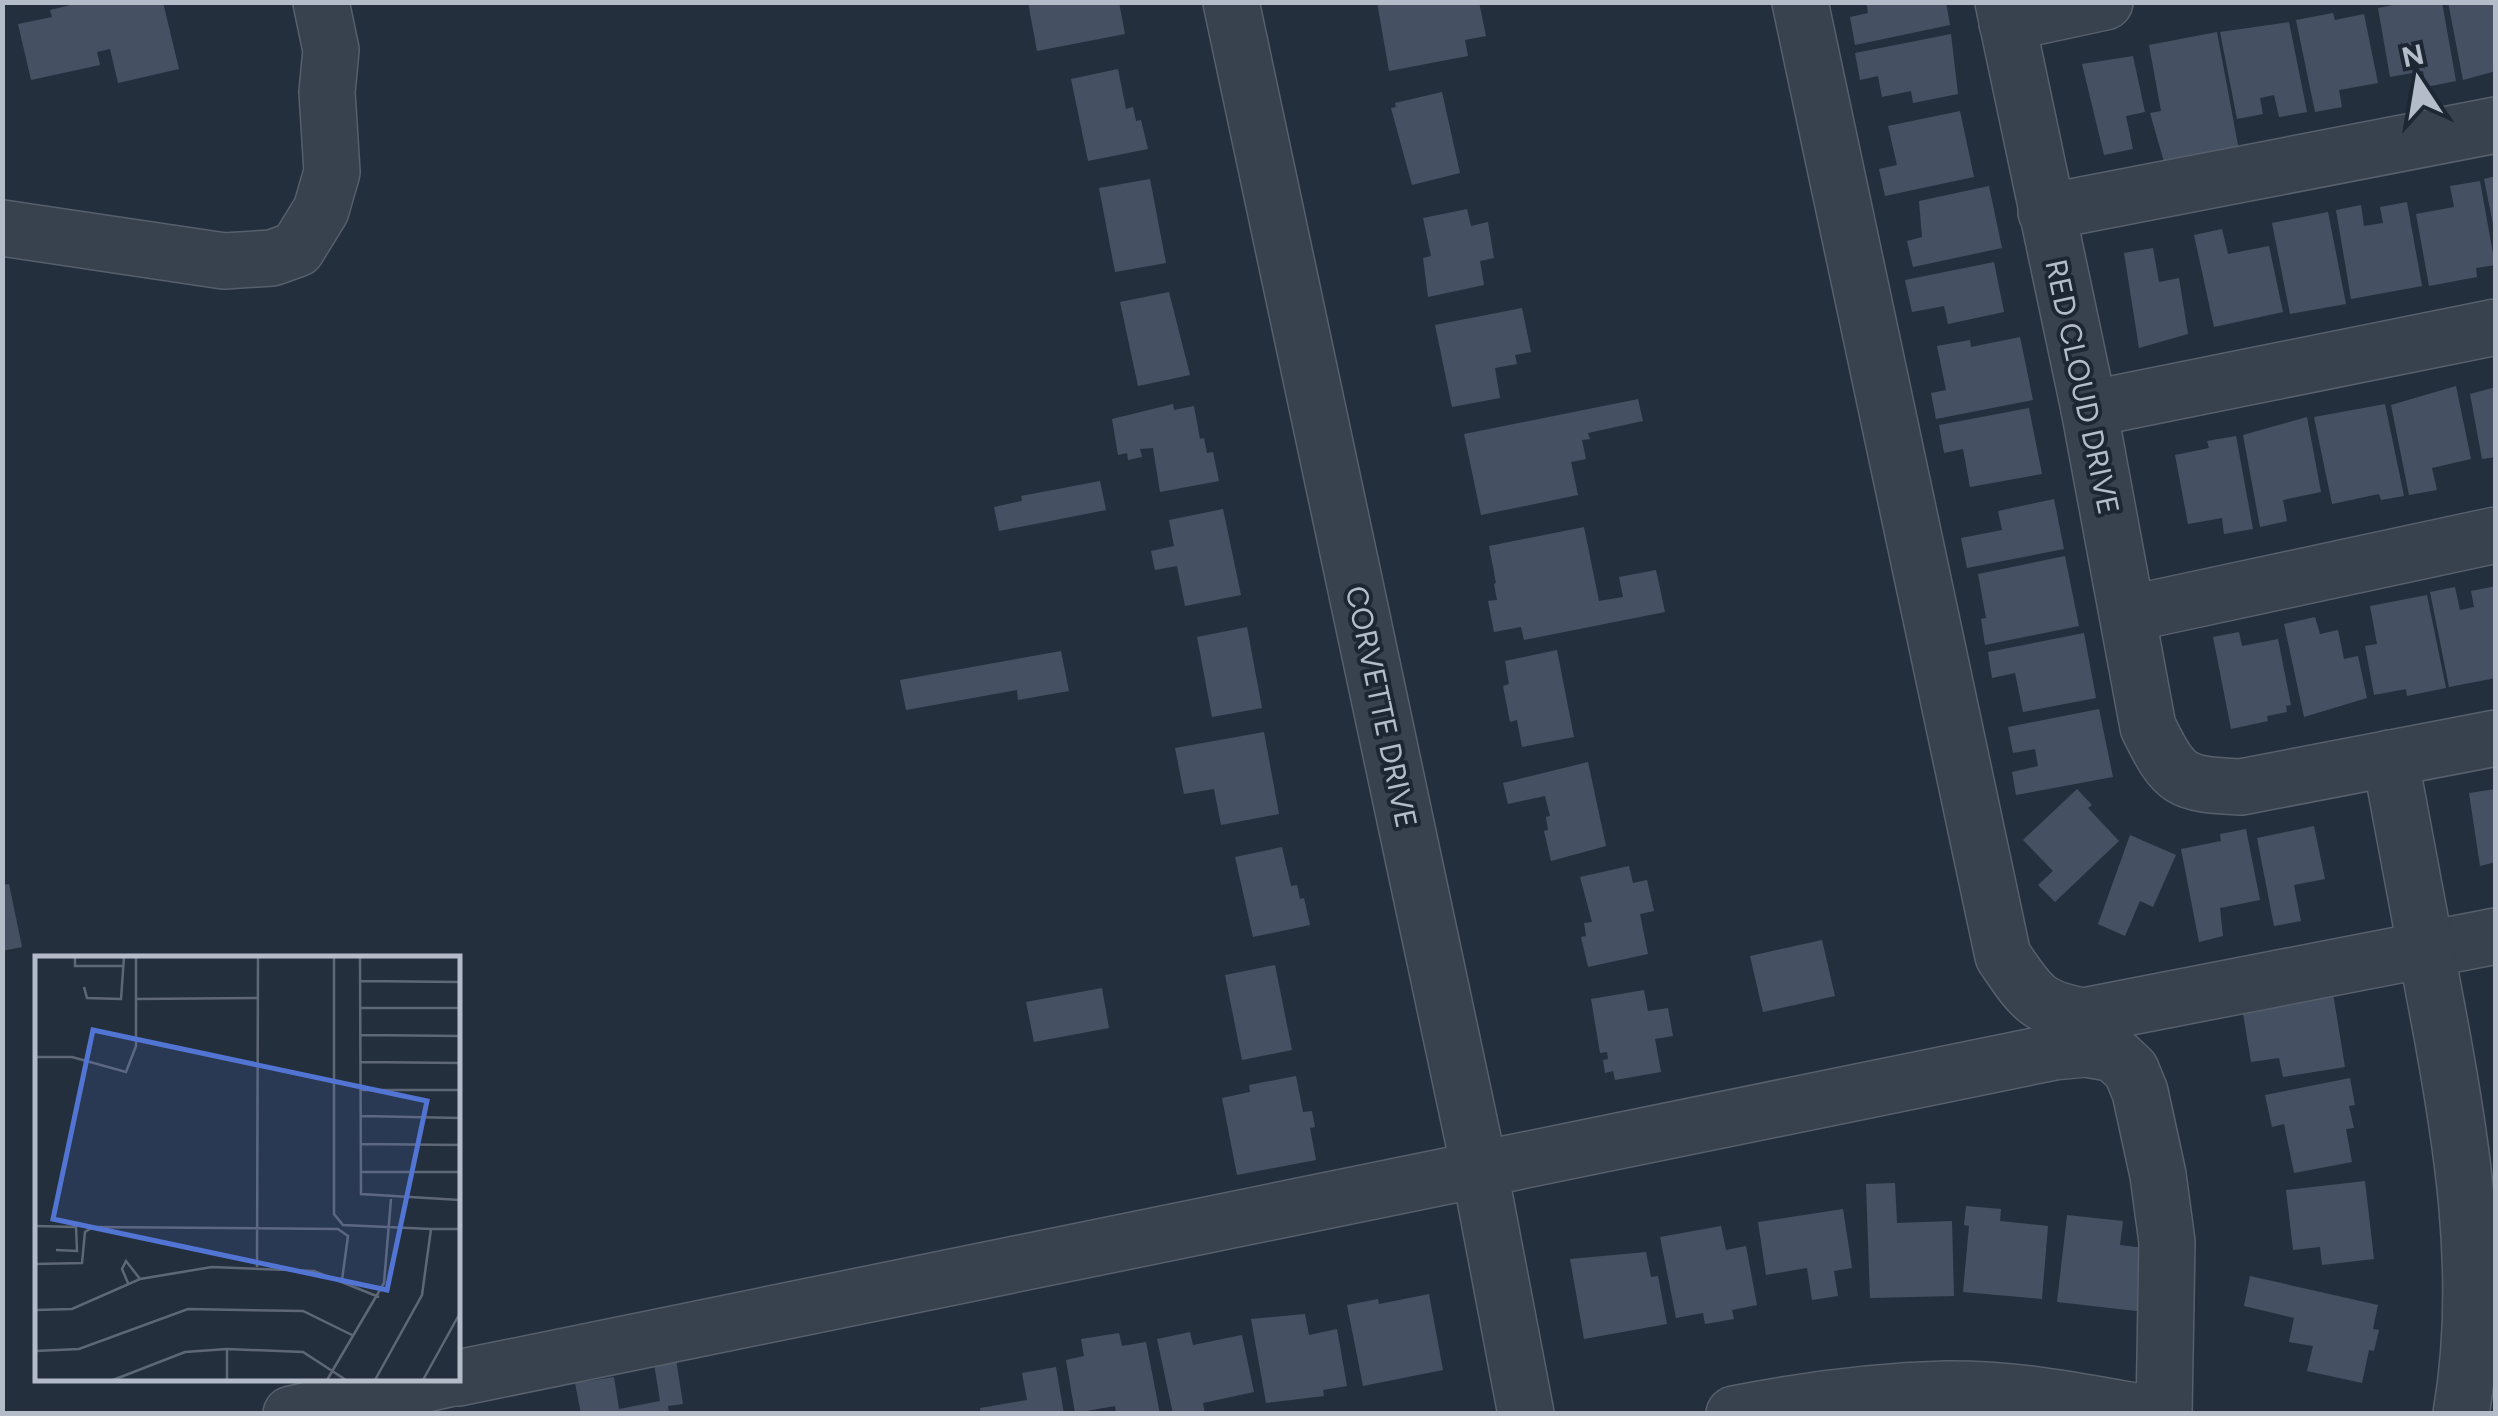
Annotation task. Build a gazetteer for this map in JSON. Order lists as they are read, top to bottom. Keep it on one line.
{"streets":{"street":["RED CLOUD DRIVE","CORVETTE DRIVE"]},"north":"top"}
